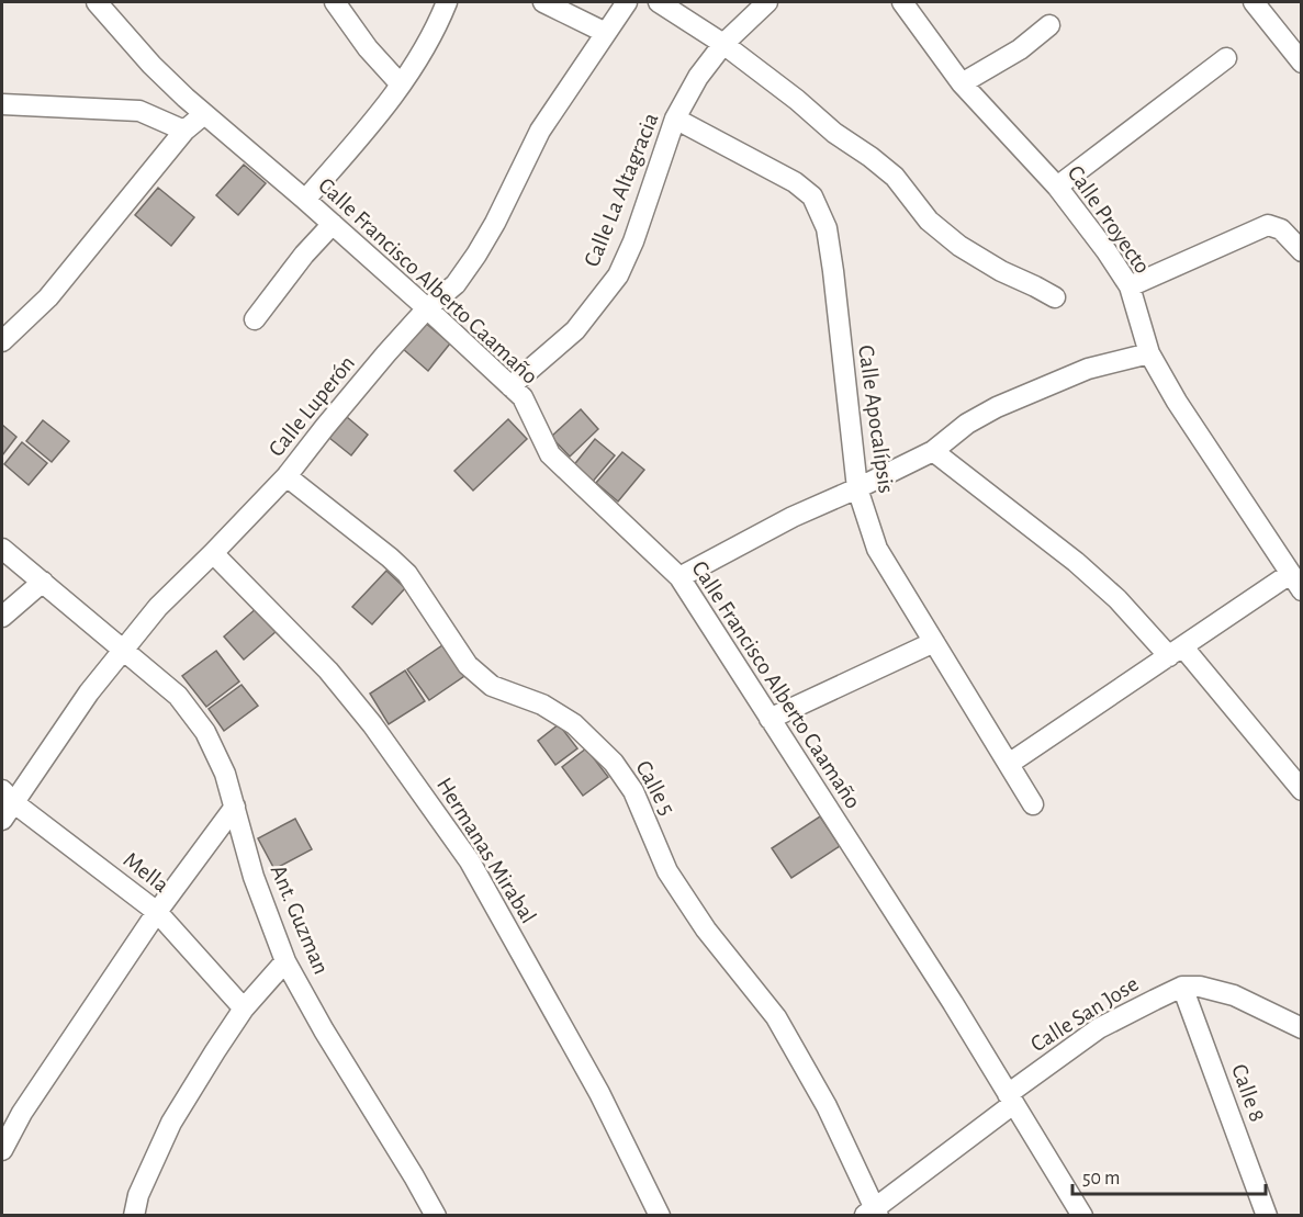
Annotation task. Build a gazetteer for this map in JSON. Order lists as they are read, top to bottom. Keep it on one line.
{"streets":{"street":["Calle La Altagracia","Calle Proyecto","Calle Francisco Alberto Caamaño","Calle Luperón","Calle Apocalípsis","Calle 5","Hermanas Mirabal","Mella","Ant. Guzman","Calle San Jose","Calle 8"]},"crossings":[["Calle La Altagracia","Calle Francisco Alberto Caamaño"],["Calle La Altagracia","Calle Apocalípsis"],["Calle Francisco Alberto Caamaño","Calle Luperón"],["Calle Francisco Alberto Caamaño","Calle San Jose"],["Calle Luperón","Calle 5"],["Calle Luperón","Hermanas Mirabal"],["Calle Luperón","Mella"],["Calle Luperón","Ant. Guzman"],["Calle 5","Calle San Jose"],["Calle San Jose","Calle 8"]],"scale_bar":"50 m"}
